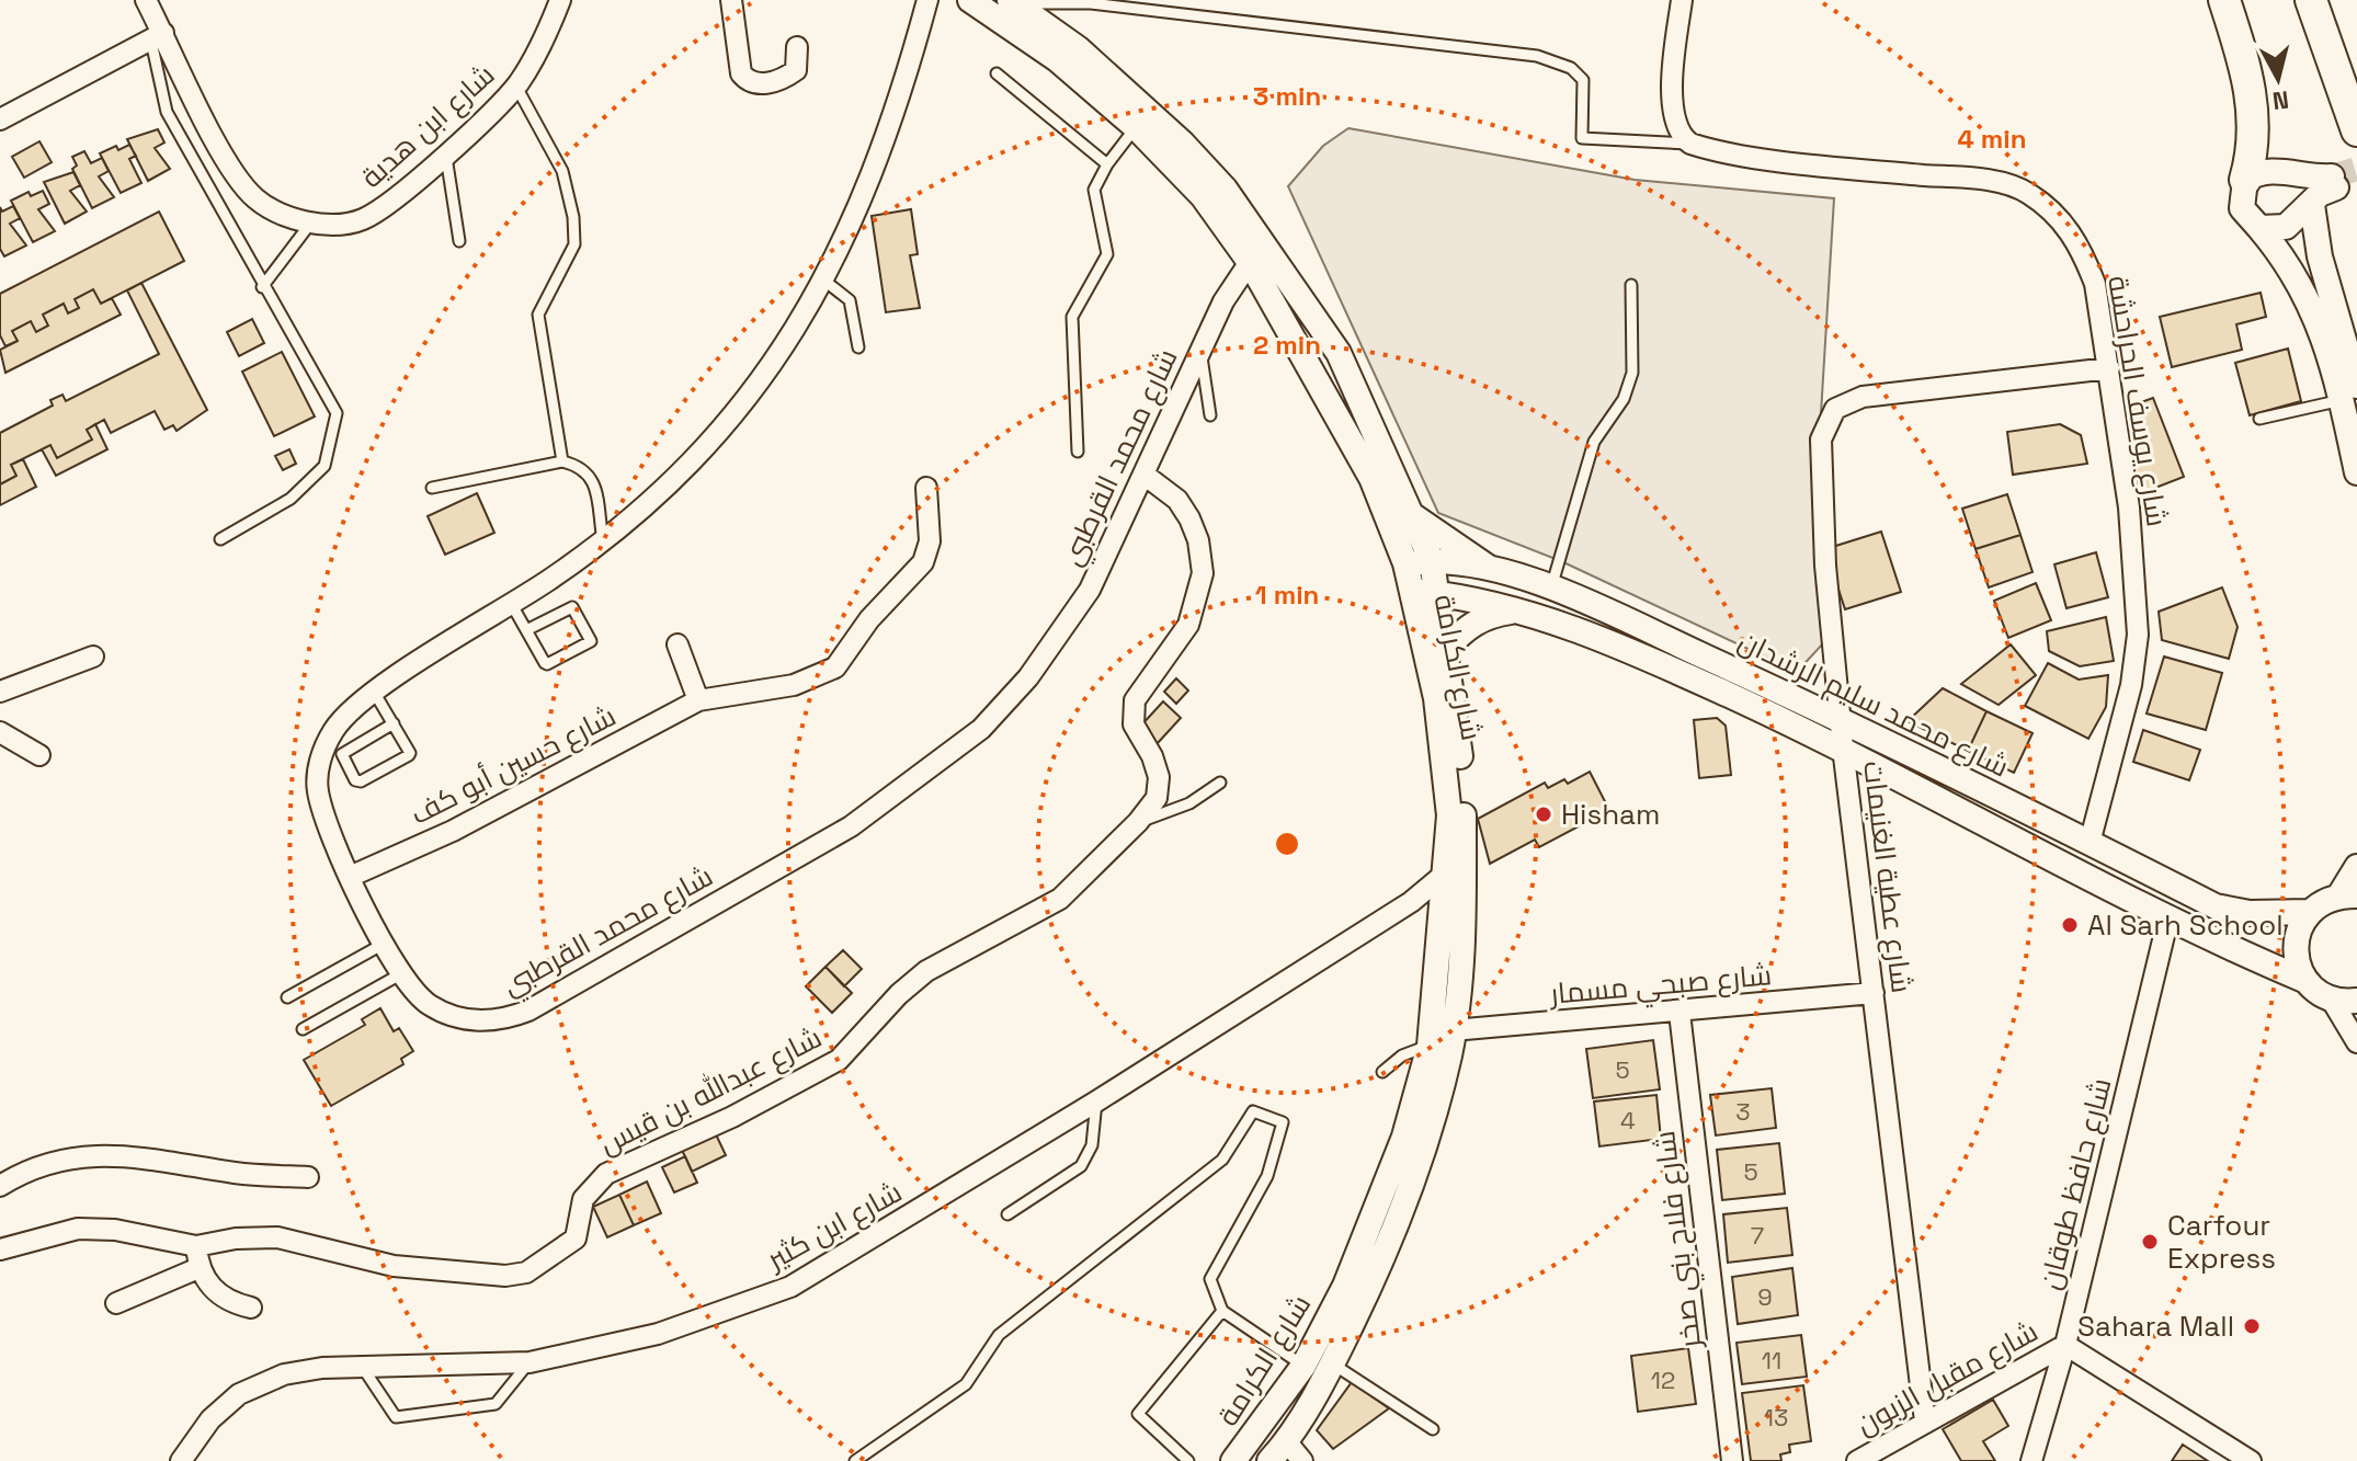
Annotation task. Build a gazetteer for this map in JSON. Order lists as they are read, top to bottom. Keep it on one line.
{"streets":{"street":["شارع ابن هدية","شارع يوسف الحراحشة","شارع محمد القرطبي","شارع الكرامة","شارع محمد سليم الرشدان","شارع حسين أبو كف","شارع عطية الغنيمات","شارع صبحي مسمار","شارع عبدالله بن قيس","شارع حافظ طوقان","شارع ابن كثير","شارع فلاح بني صخر","شارع مقبل الزبون"]},"crossings":[["شارع يوسف الحراحشة","شارع محمد سليم الرشدان"],["شارع يوسف الحراحشة","شارع عطية الغنيمات"],["شارع محمد القرطبي","شارع الكرامة"],["شارع محمد القرطبي","شارع حسين أبو كف"],["شارع محمد القرطبي","شارع عبدالله بن قيس"],["شارع الكرامة","شارع محمد سليم الرشدان"],["شارع الكرامة","شارع صبحي مسمار"],["شارع الكرامة","شارع ابن كثير"],["شارع محمد سليم الرشدان","شارع عطية الغنيمات"],["شارع محمد سليم الرشدان","شارع حافظ طوقان"],["شارع عطية الغنيمات","شارع صبحي مسمار"],["شارع عطية الغنيمات","شارع مقبل الزبون"],["شارع صبحي مسمار","شارع فلاح بني صخر"],["شارع حافظ طوقان","شارع مقبل الزبون"]],"places":["Hisham","Al Sarh School","Carfour Express","Sahara Mall"],"house_numbers":["5","3","4","5","7","9","11","12","13"],"north":"bottom","rings":["3 min","4 min","2 min","1 min"]}
